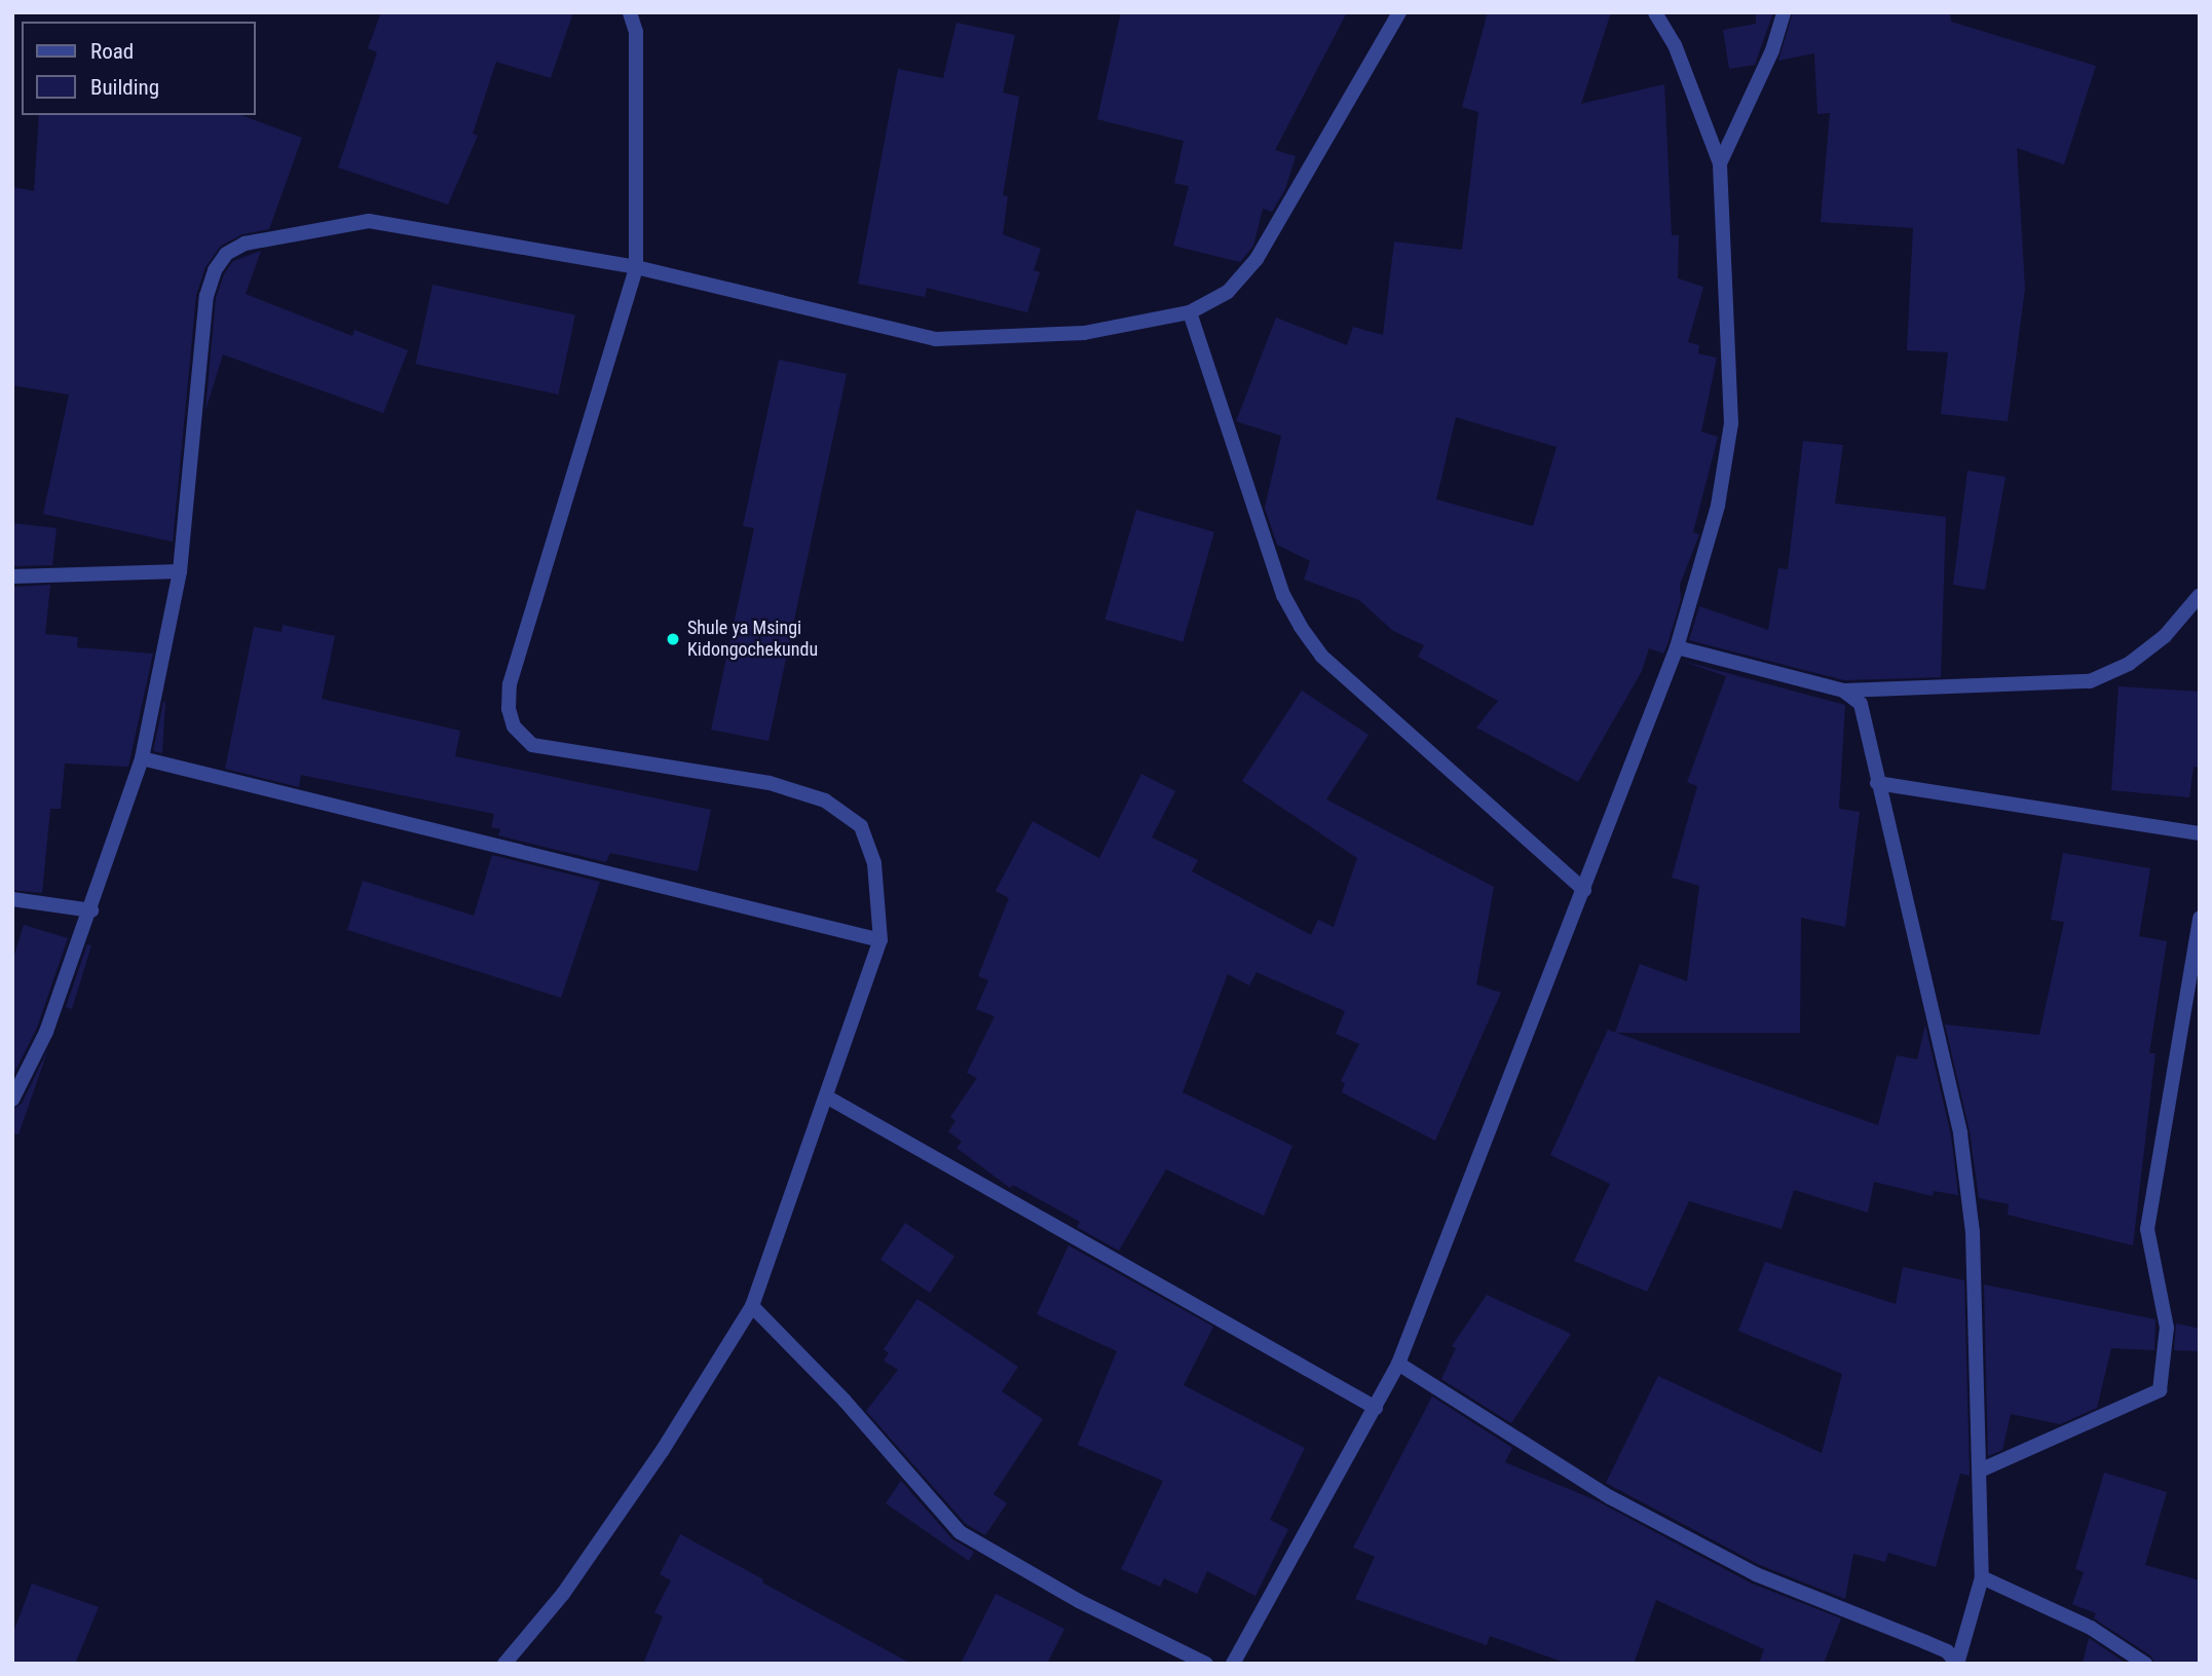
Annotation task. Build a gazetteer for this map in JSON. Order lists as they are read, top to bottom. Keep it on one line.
{"places":["Shule ya Msingi Kidongochekundu"],"legend":["Road","Building"]}
